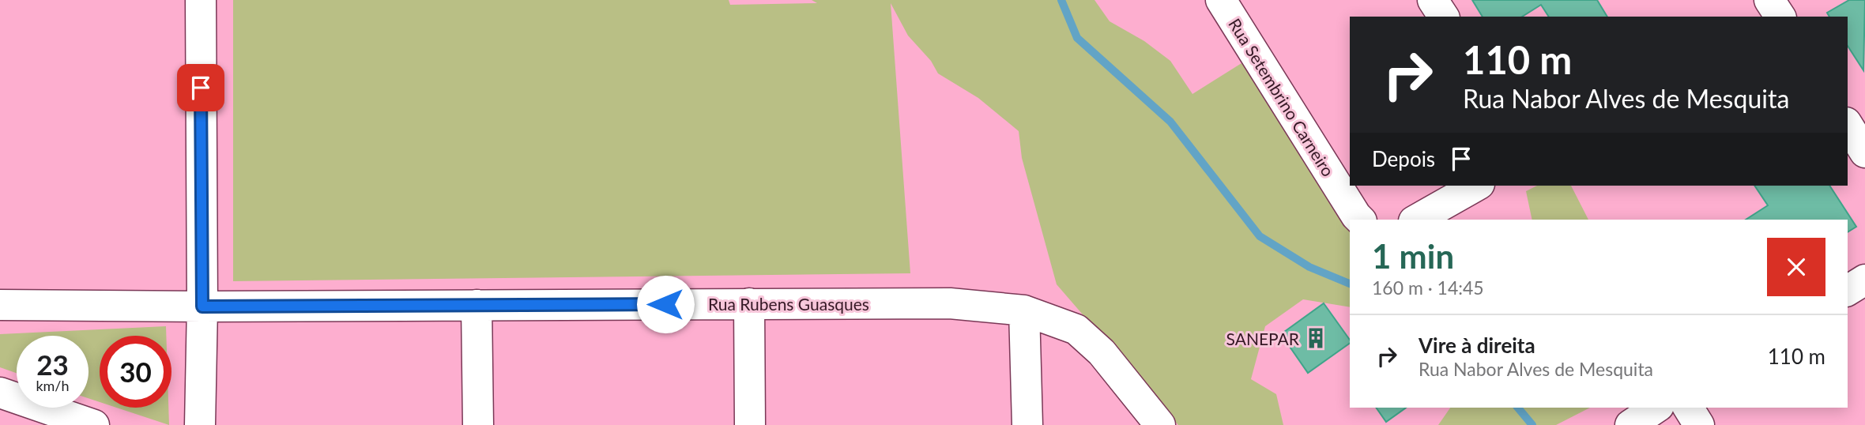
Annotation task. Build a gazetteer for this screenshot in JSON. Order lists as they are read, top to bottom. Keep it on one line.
{"streets":{"street":["Rua Setembrino Carneiro","Rua Rubens Guasques"]},"places":{"building":["SANEPAR"]},"page":{"turn":["110 m","Rua Nabor Alves de Mesquita"],"then":"Depois","heading":["1 min","160 m · 14:45"],"list":[{"name":"Vire à direita","note":"Rua Nabor Alves de Mesquita","value":"110 m"}],"speed":"23 km/h","limit":"30"}}
